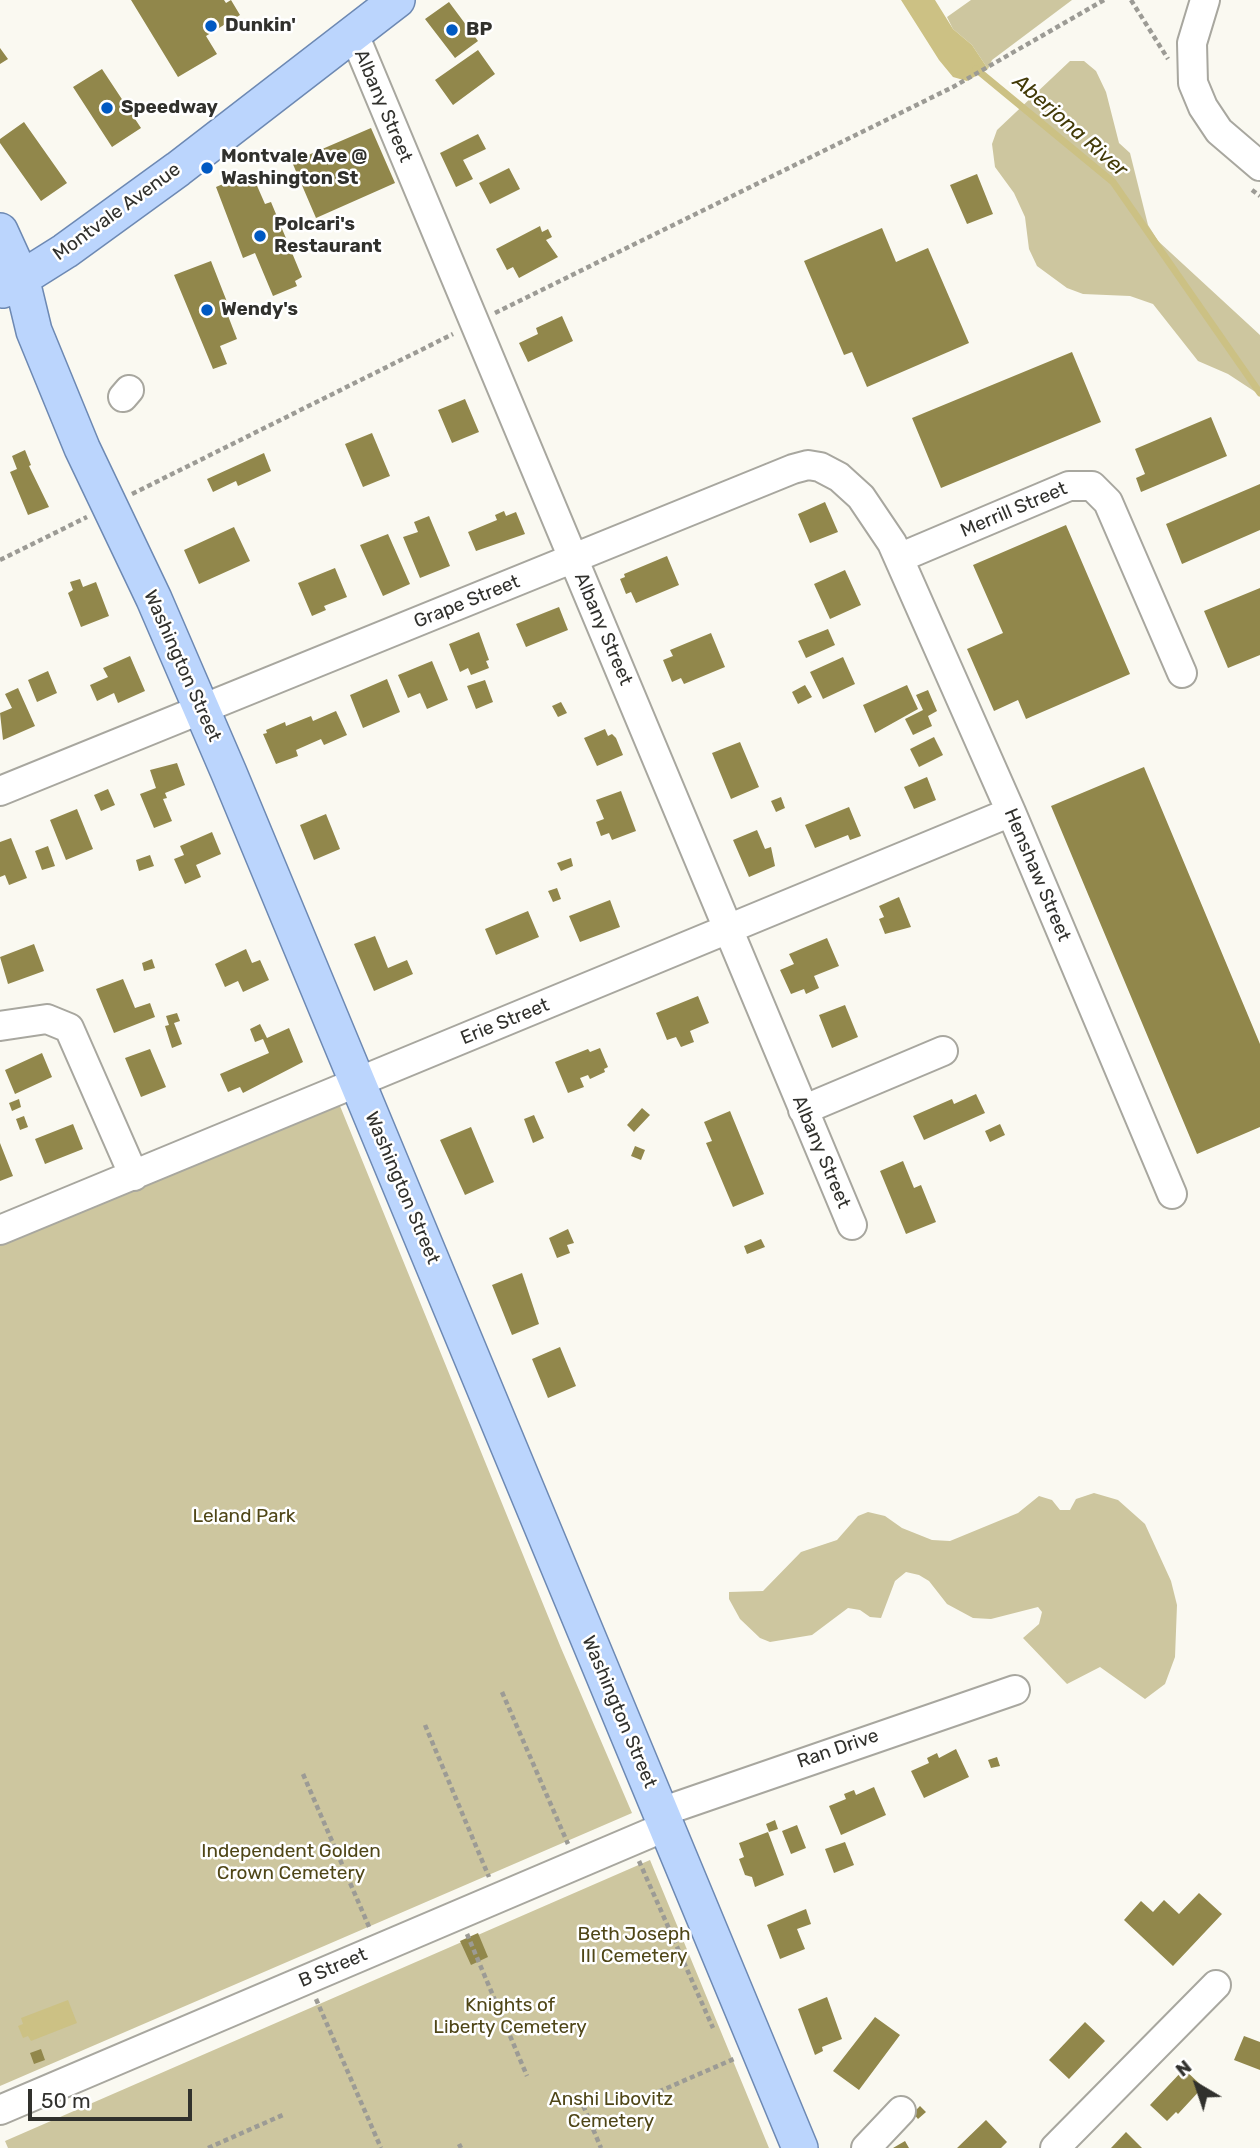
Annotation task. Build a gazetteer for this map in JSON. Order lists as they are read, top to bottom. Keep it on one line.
{"streets":{"main road":["Montvale Avenue","Washington Street"],"street":["Albany Street","Merrill Street","Grape Street","Henshaw Street","Erie Street","Ran Drive","B Street"]},"crossings":[["Albany Street","Montvale Avenue"],["Albany Street","Grape Street"],["Albany Street","Erie Street"],["Montvale Avenue","Washington Street"],["Merrill Street","Grape Street"],["Merrill Street","Henshaw Street"],["Grape Street","Washington Street"],["Grape Street","Henshaw Street"],["Washington Street","Erie Street"],["Washington Street","Ran Drive"],["Washington Street","B Street"],["Henshaw Street","Erie Street"],["Ran Drive","B Street"]],"water":["Aberjona River"],"parks":["Leland Park","Independent Golden Crown Cemetery","Beth Joseph III Cemetery","Knights of Liberty Cemetery","Anshi Libovitz Cemetery"],"places":["Dunkin'","BP","Speedway","Montvale Ave @ Washington St","Polcari's Restaurant","Wendy's"],"scale_bar":"50 m","north":"top left"}
